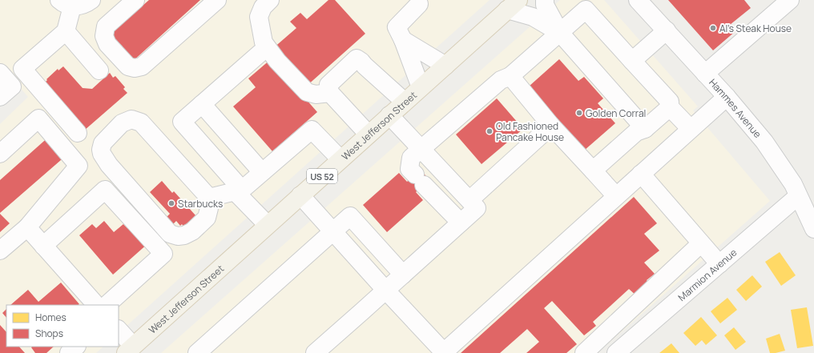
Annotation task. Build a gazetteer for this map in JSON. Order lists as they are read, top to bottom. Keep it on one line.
{"streets":{"main road":["West Jefferson Street","US 52"],"street":["Hammes Avenue","Marmion Avenue"]},"crossings":[["Hammes Avenue","Marmion Avenue"]],"places":["Al's Steak House","Golden Corral","Old Fashioned Pancake House","Starbucks"],"legend":["Homes","Shops"]}
